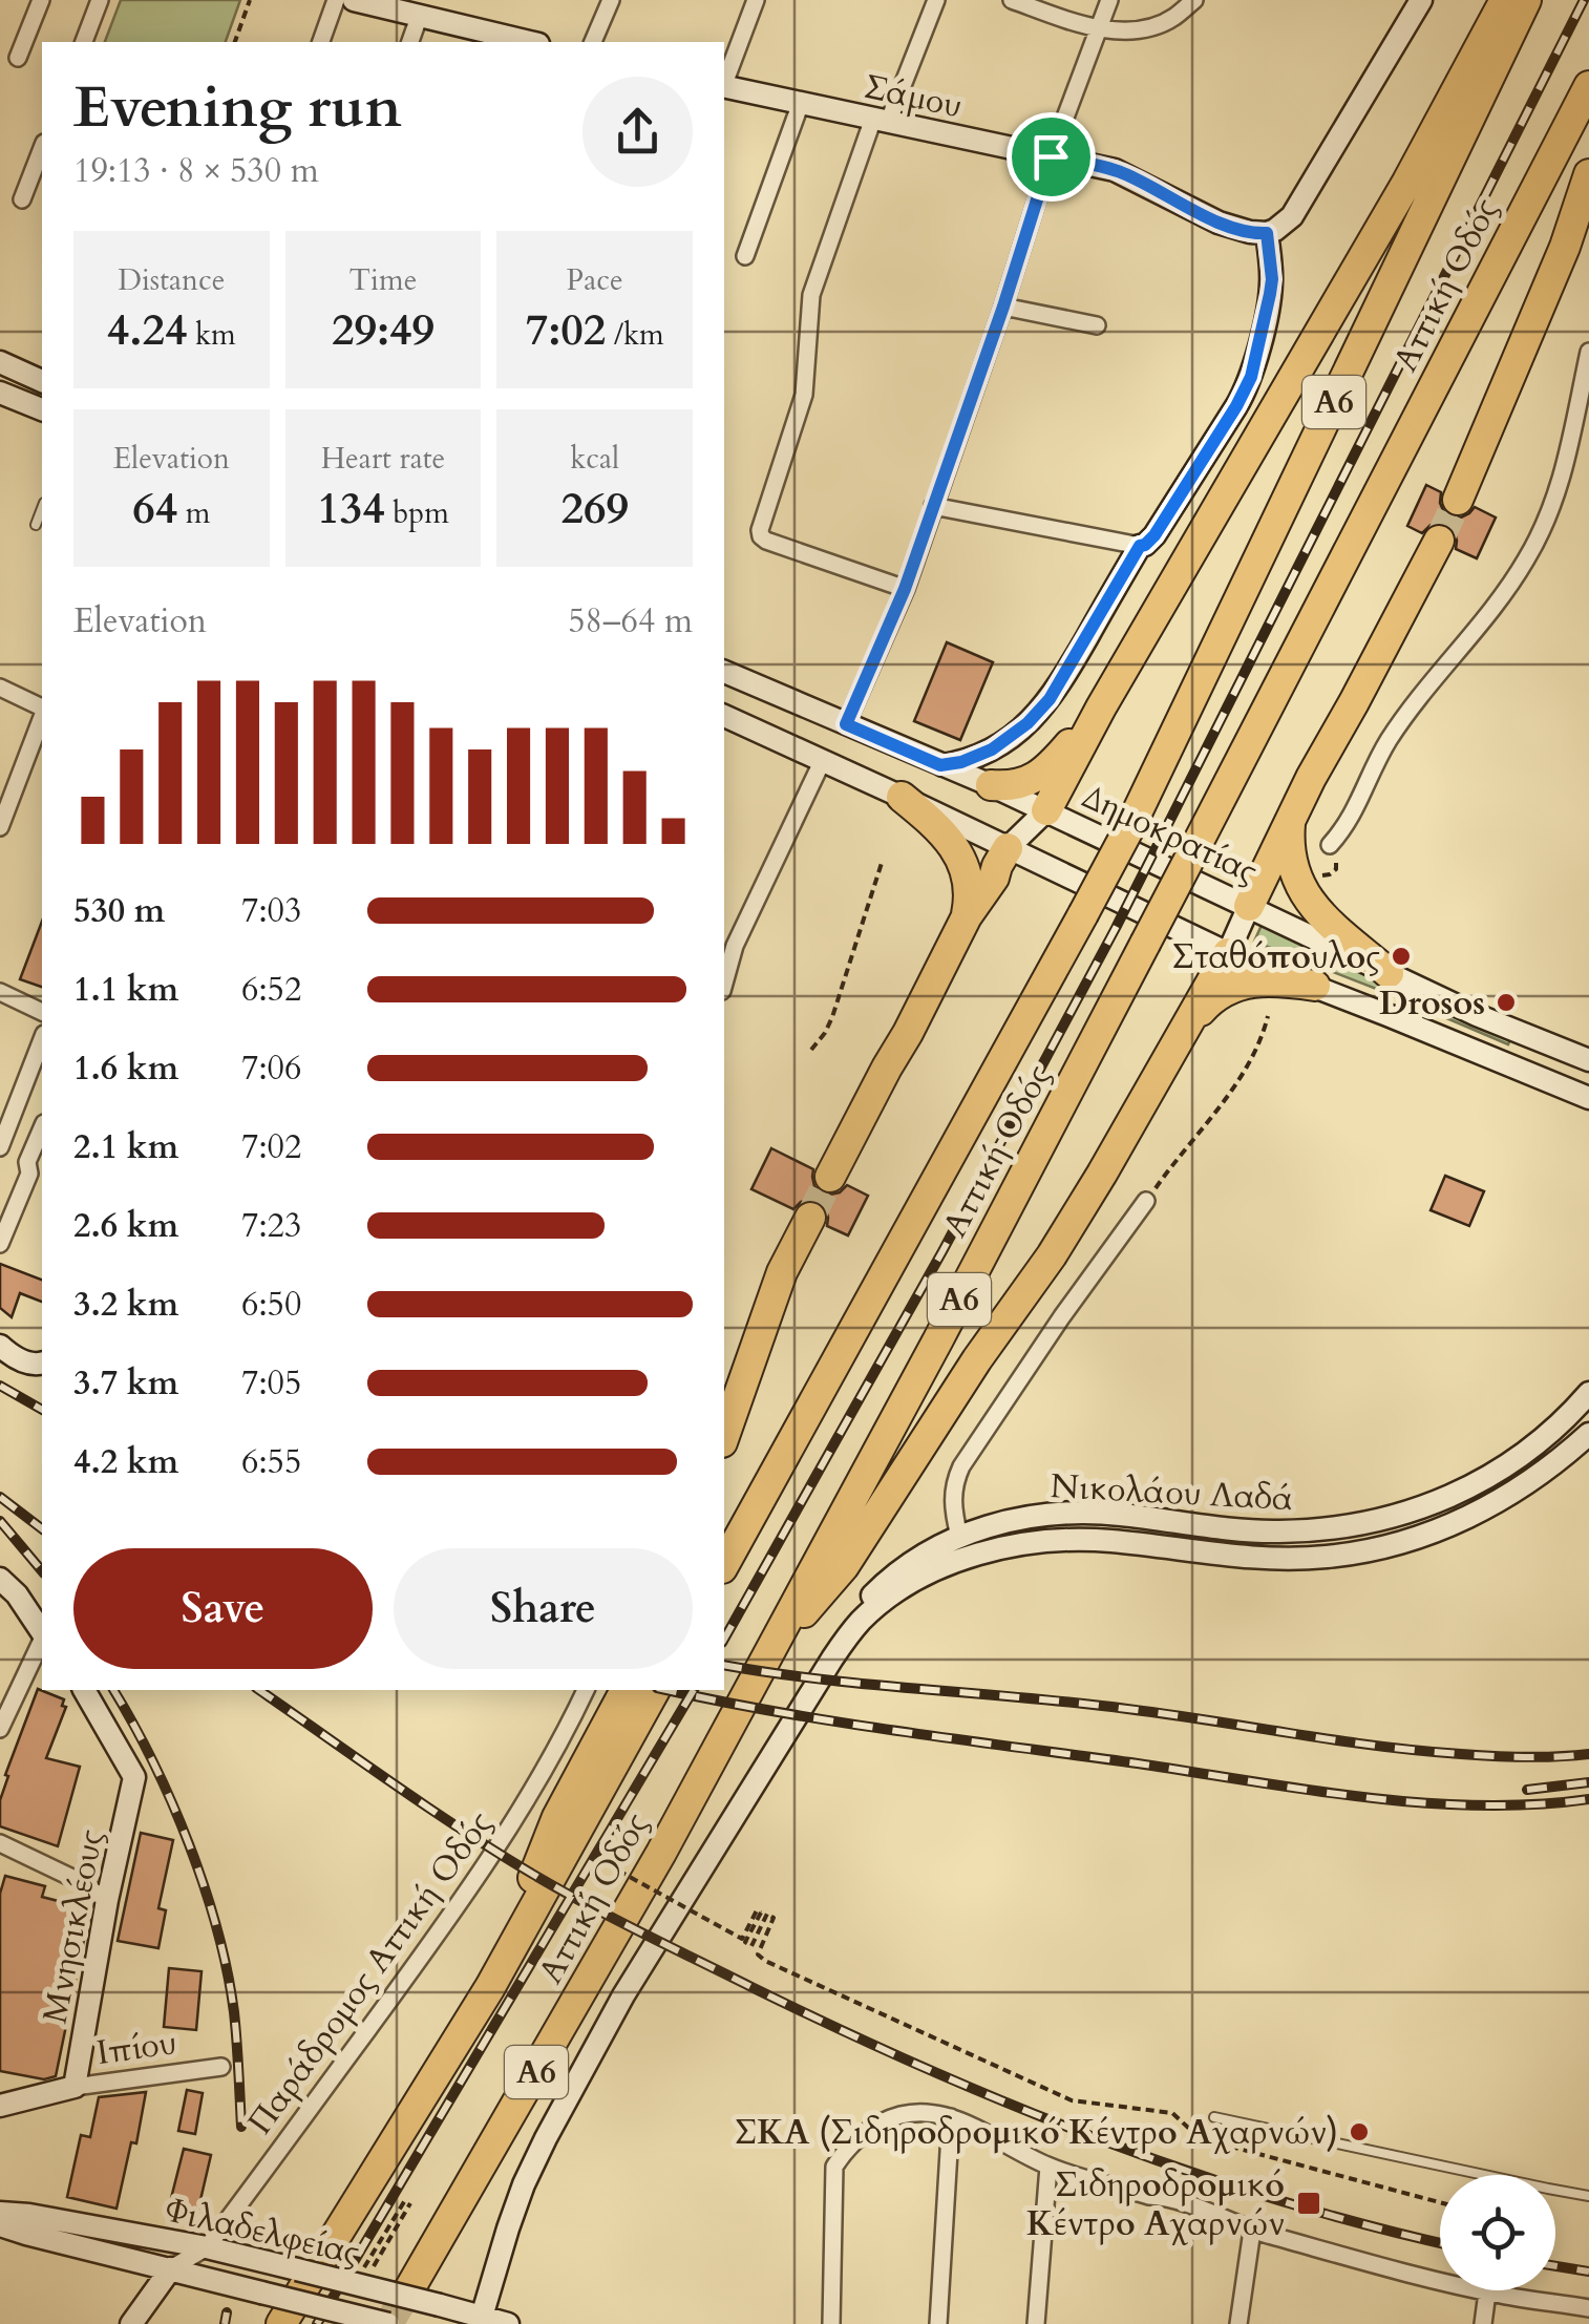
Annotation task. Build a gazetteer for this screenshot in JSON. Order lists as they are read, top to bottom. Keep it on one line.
{"streets":{"highway":["Αττική Οδός","Α6"],"street":["Σάμου","Δημοκρατίας","Νικολάου Λαδά","Μνησικλέους","Παράδρομος Αττική Οδός","Ιπίου","Φιλαδελφείας"]},"crossings":[["Νικολάου Λαδά","Φιλαδελφείας"],["Μνησικλέους","Ιπίου"],["Παράδρομος Αττική Οδός","Φιλαδελφείας"]],"places":{"other":["Σταθόπουλος","Drosos","ΣΚΑ (Σιδηροδρομικό Κέντρο Αχαρνών)"],"transit":["Σιδηροδρομικό Κέντρο Αχαρνών"]},"page":{"heading":["Evening run","19:13 · 8 × 530 m"],"stats":[["Distance","4.24 km"],["Time","29:49"],["Pace","7:02 /km"],["Elevation","64 m"],["Heart rate","134 bpm"],["kcal","269"]],"chart":["Elevation","58–64 m"],"list":[{"name":"530 m","note":"7:03"},{"name":"1.1 km","note":"6:52"},{"name":"1.6 km","note":"7:06"},{"name":"2.1 km","note":"7:02"},{"name":"2.6 km","note":"7:23"},{"name":"3.2 km","note":"6:50"},{"name":"3.7 km","note":"7:05"},{"name":"4.2 km","note":"6:55"}],"buttons":["Save","Share"]}}
